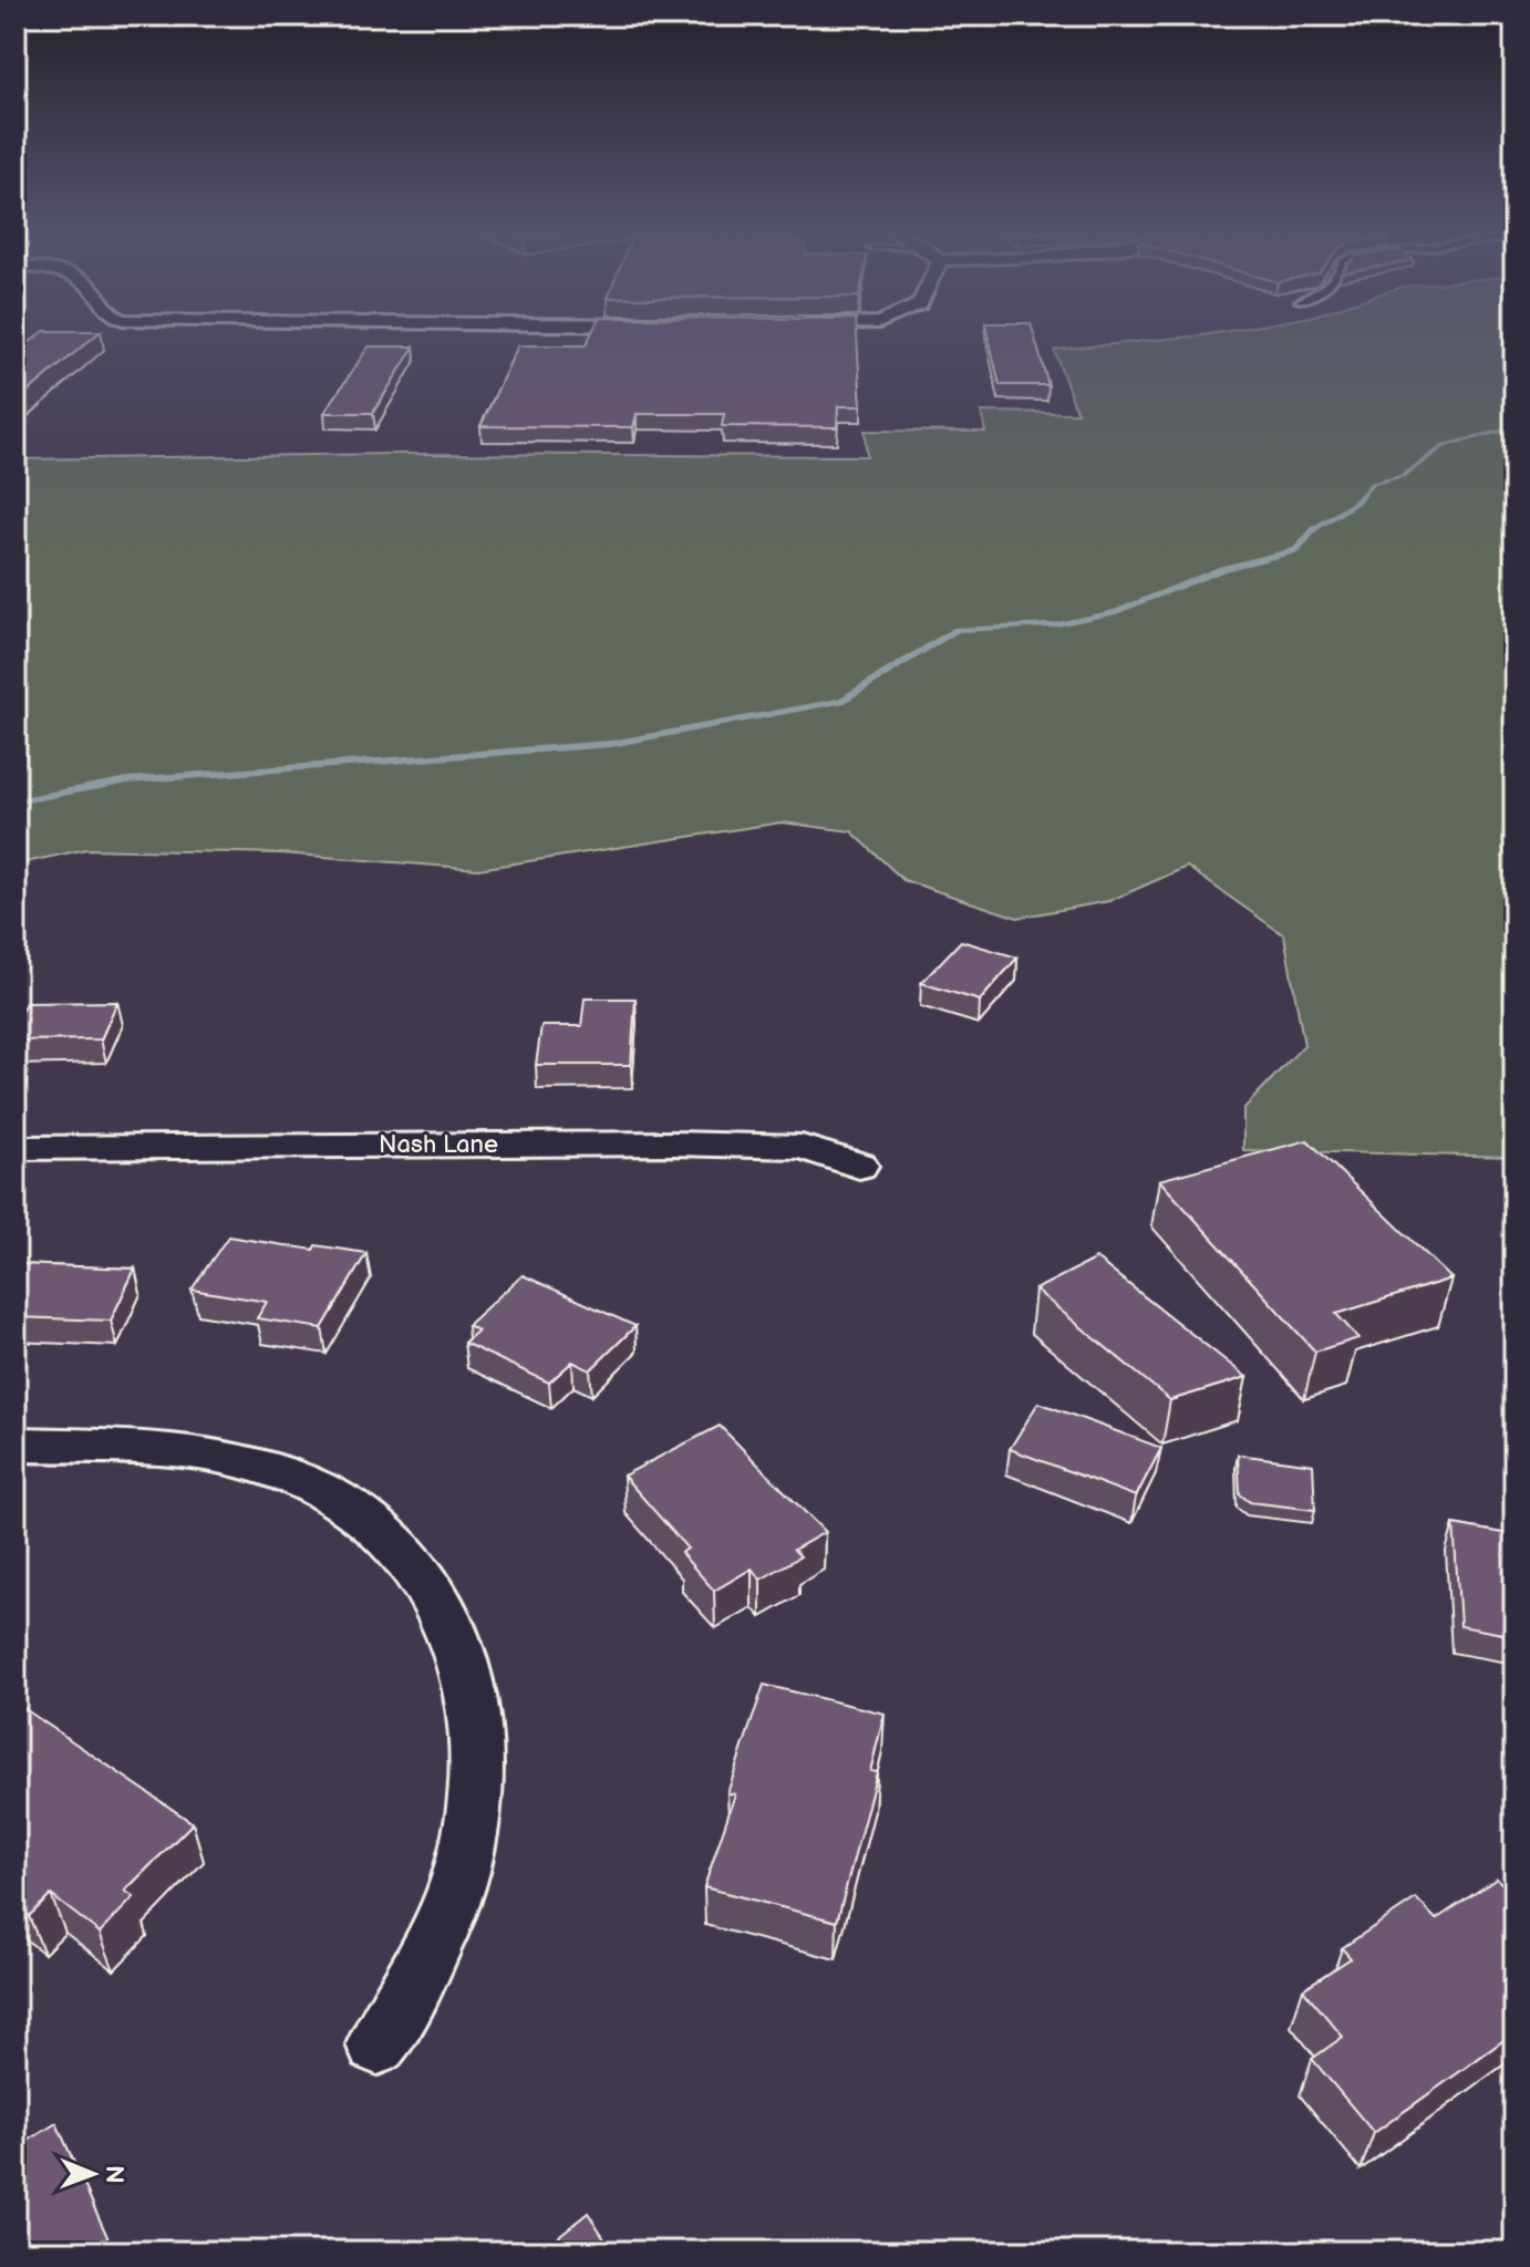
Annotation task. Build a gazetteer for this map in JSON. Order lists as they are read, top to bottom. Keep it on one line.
{"streets":{"street":["Nash Lane"]},"north":"right"}
